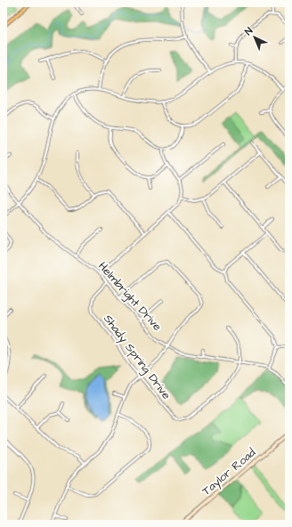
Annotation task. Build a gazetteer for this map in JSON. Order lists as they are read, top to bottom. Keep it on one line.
{"streets":{"main road":["Taylor Road"],"street":["Helmbright Drive","Shady Spring Drive"]},"crossings":[["Helmbright Drive","Shady Spring Drive"]],"north":"top left"}
